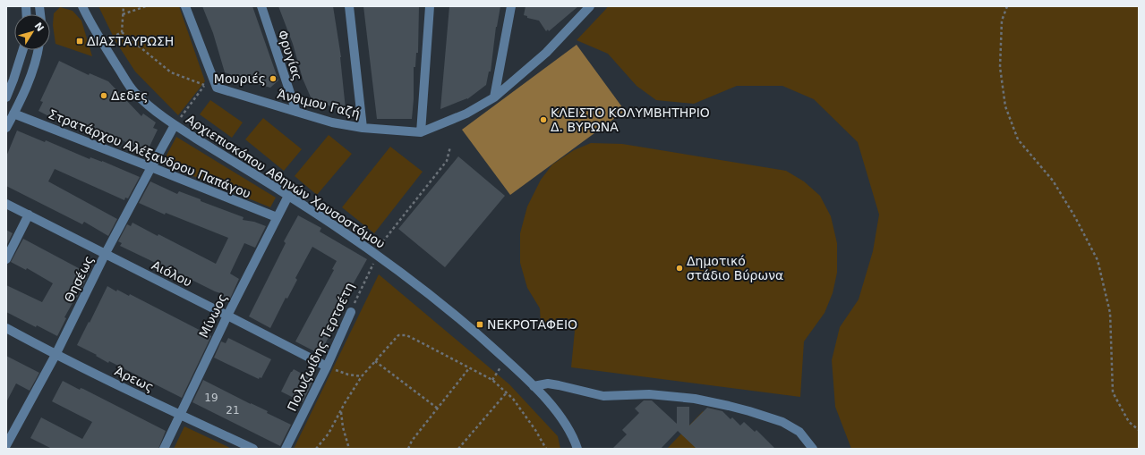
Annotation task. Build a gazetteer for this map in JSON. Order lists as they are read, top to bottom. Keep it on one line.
{"streets":{"street":["Φρυγίας","Άνθιμου Γαζή","Στρατάρχου Αλέξανδρου Παπάγου","Αρχιεπισκόπου Αθηνών Χρυσοστόμου","Αιόλου","Θησέως","Μίνωος","Πολυζωίδης Τερτσέτη","Άρεως"]},"crossings":[["Φρυγίας","Άνθιμου Γαζή"],["Στρατάρχου Αλέξανδρου Παπάγου","Θησέως"],["Στρατάρχου Αλέξανδρου Παπάγου","Μίνωος"],["Αρχιεπισκόπου Αθηνών Χρυσοστόμου","Θησέως"],["Αρχιεπισκόπου Αθηνών Χρυσοστόμου","Μίνωος"],["Αρχιεπισκόπου Αθηνών Χρυσοστόμου","Πολυζωίδης Τερτσέτη"],["Αιόλου","Θησέως"],["Αιόλου","Μίνωος"],["Αιόλου","Πολυζωίδης Τερτσέτη"],["Θησέως","Άρεως"],["Μίνωος","Άρεως"]],"places":{"transit":["ΔΙΑΣΤΑΥΡΩΣΗ","ΝΕΚΡΟΤΑΦΕΙΟ"],"other":["Μουριές","Δεδες","ΚΛΕΙΣΤΟ ΚΟΛΥΜΒΗΤΗΡΙΟ Δ. ΒΥΡΩΝΑ","Δημοτικό στάδιο Βύρωνα"]},"house_numbers":["19","21"],"north":"top right"}
